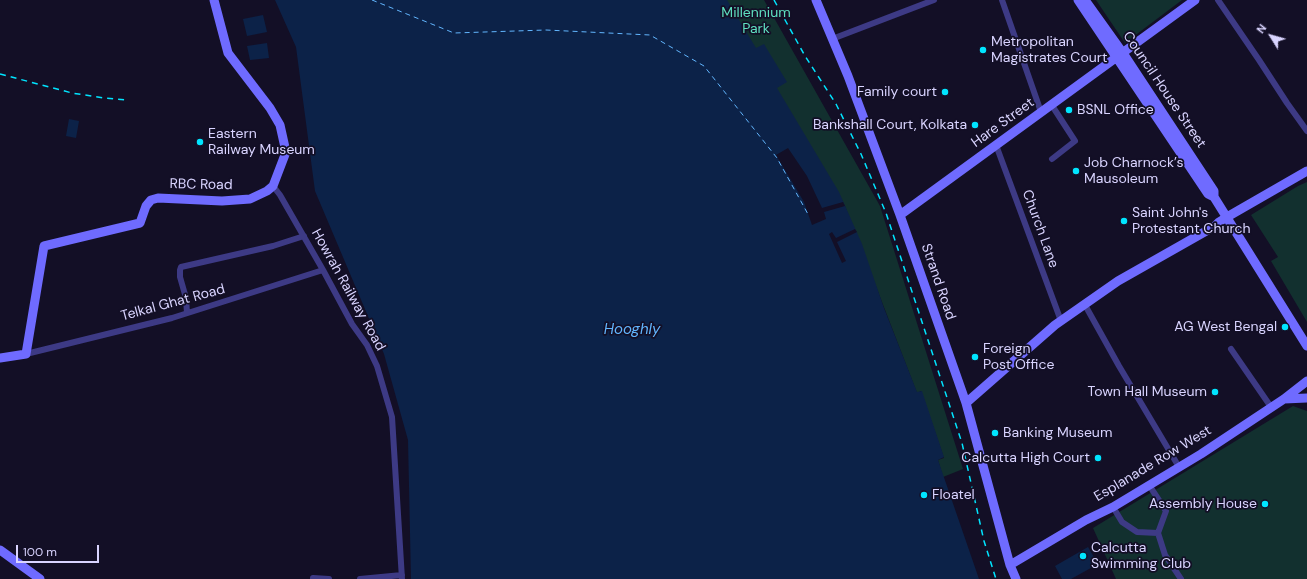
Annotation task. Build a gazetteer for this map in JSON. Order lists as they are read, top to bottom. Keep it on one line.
{"streets":{"main road":["Council House Street","Hare Street","RBC Road","Strand Road","Esplanade Row West"],"street":["Church Lane","Howrah Railway Road","Telkal Ghat Road"]},"crossings":[["Council House Street","Hare Street"],["Hare Street","Church Lane"],["Hare Street","Strand Road"],["RBC Road","Howrah Railway Road"],["RBC Road","Telkal Ghat Road"],["Strand Road","Esplanade Row West"],["Howrah Railway Road","Telkal Ghat Road"]],"water":["Hooghly"],"parks":["Millennium Park"],"places":["Metropolitan Magistrates Court","Family court","BSNL Office","Bankshall Court, Kolkata","Eastern Railway Museum","Job Charnock’s Mausoleum","Saint John's Protestant Church","AG West Bengal","Foreign Post Office","Town Hall Museum","Banking Museum","Calcutta High Court","Floatel","Assembly House","Calcutta Swimming Club"],"scale_bar":"100 m","north":"top left"}
